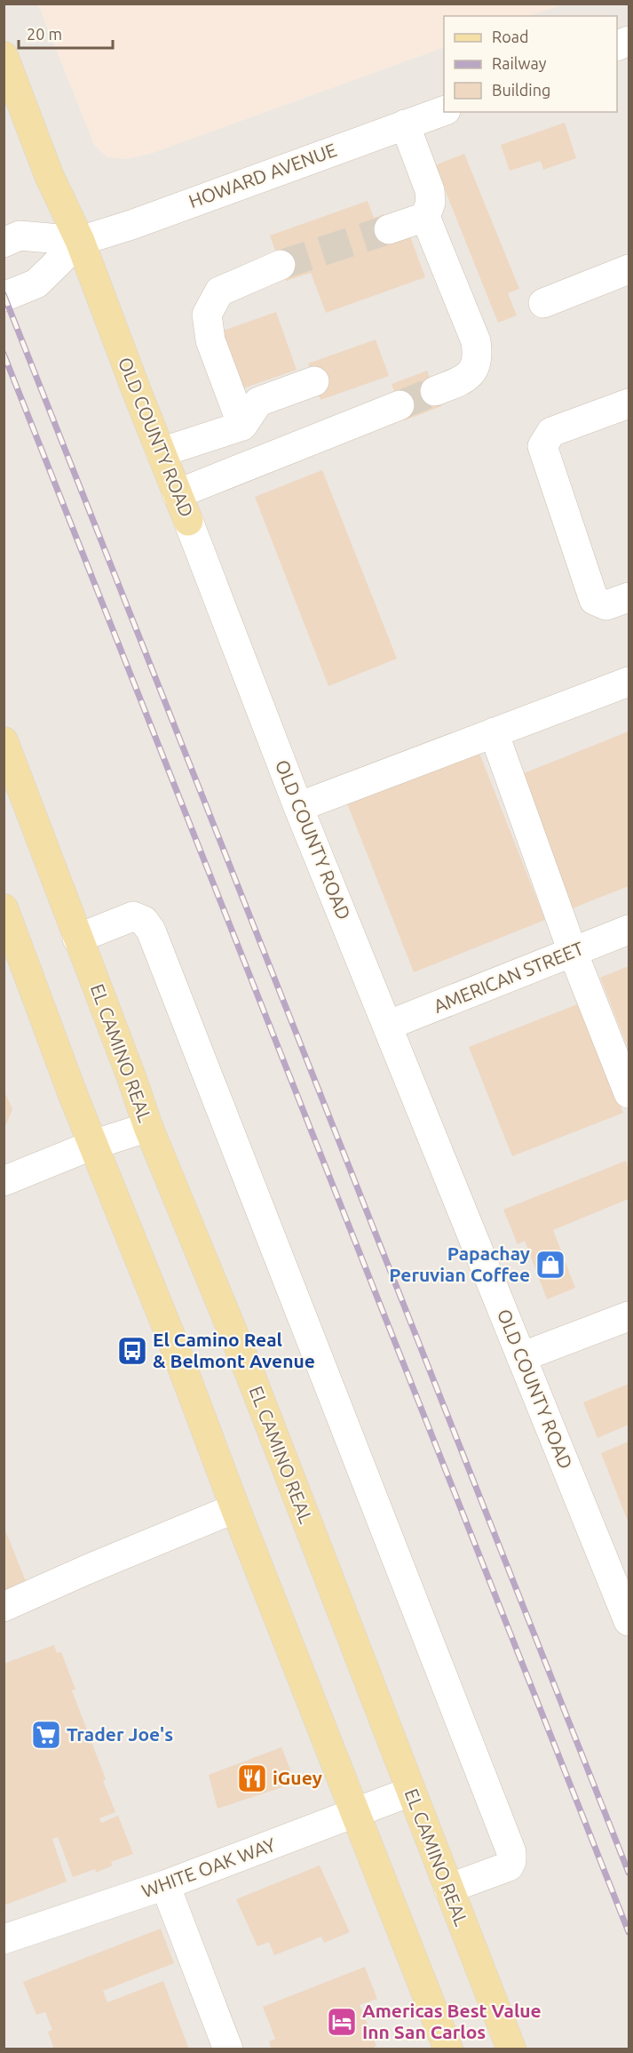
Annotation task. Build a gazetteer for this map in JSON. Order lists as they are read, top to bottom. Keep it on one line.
{"streets":{"main road":["OLD COUNTY ROAD","EL CAMINO REAL"],"street":["HOWARD AVENUE","AMERICAN STREET","WHITE OAK WAY"]},"crossings":[["HOWARD AVENUE","OLD COUNTY ROAD"],["OLD COUNTY ROAD","AMERICAN STREET"],["EL CAMINO REAL","WHITE OAK WAY"]],"places":{"shop":["Papachay Peruvian Coffee"],"bus stop":["El Camino Real & Belmont Avenue"],"supermarket":["Trader Joe's"],"restaurant":["iGuey"],"hotel":["Americas Best Value Inn San Carlos"]},"legend":["Road","Railway","Building"],"scale_bar":"20 m"}
